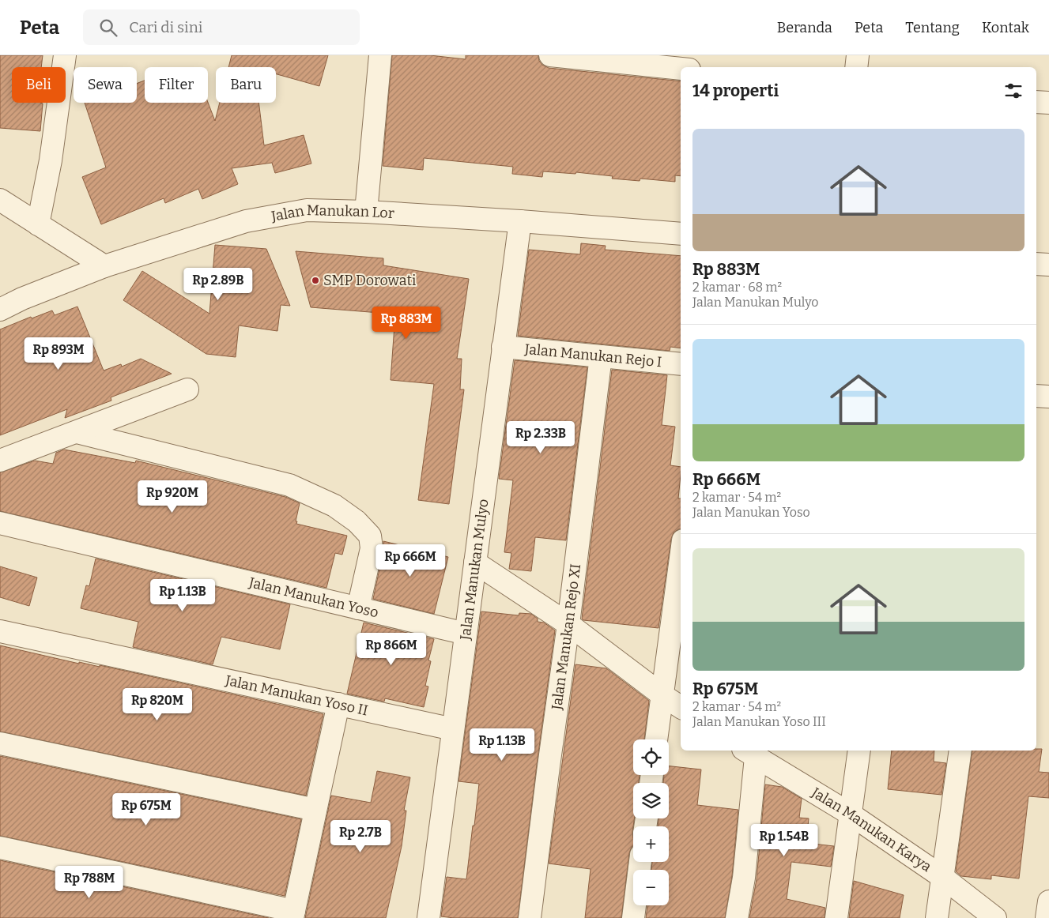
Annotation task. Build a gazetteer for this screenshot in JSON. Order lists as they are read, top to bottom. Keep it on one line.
{"streets":{"street":["Jalan Manukan Lor","Jalan Manukan Rejo I","Jalan Manukan Mulyo","Jalan Manukan Yoso","Jalan Manukan Rejo XI","Jalan Manukan Yoso II","Jalan Manukan Karya"]},"crossings":[["Jalan Manukan Lor","Jalan Manukan Mulyo"],["Jalan Manukan Rejo I","Jalan Manukan Mulyo"],["Jalan Manukan Rejo I","Jalan Manukan Rejo XI"],["Jalan Manukan Mulyo","Jalan Manukan Yoso"],["Jalan Manukan Mulyo","Jalan Manukan Yoso II"]],"places":["SMP Dorowati"],"page":{"header":"Peta","search":"Cari di sini","nav":["Beranda","Peta","Tentang","Kontak"],"chip":["Beli","Sewa","Filter","Baru"],"heading":"14 properti","list":[{"name":"Rp 883M","note":"2 kamar · 68 m² · Jalan Manukan Mulyo"},{"name":"Rp 666M","note":"2 kamar · 54 m² · Jalan Manukan Yoso"},{"name":"Rp 675M","note":"2 kamar · 54 m² · Jalan Manukan Yoso III"}],"price":["Rp 2.89B","Rp 883M","Rp 893M","Rp 2.33B","Rp 920M","Rp 666M","Rp 1.13B","Rp 866M","Rp 820M","Rp 1.13B","Rp 675M","Rp 2.7B","Rp 1.54B","Rp 788M"],"map_buttons":["+","−"]}}
